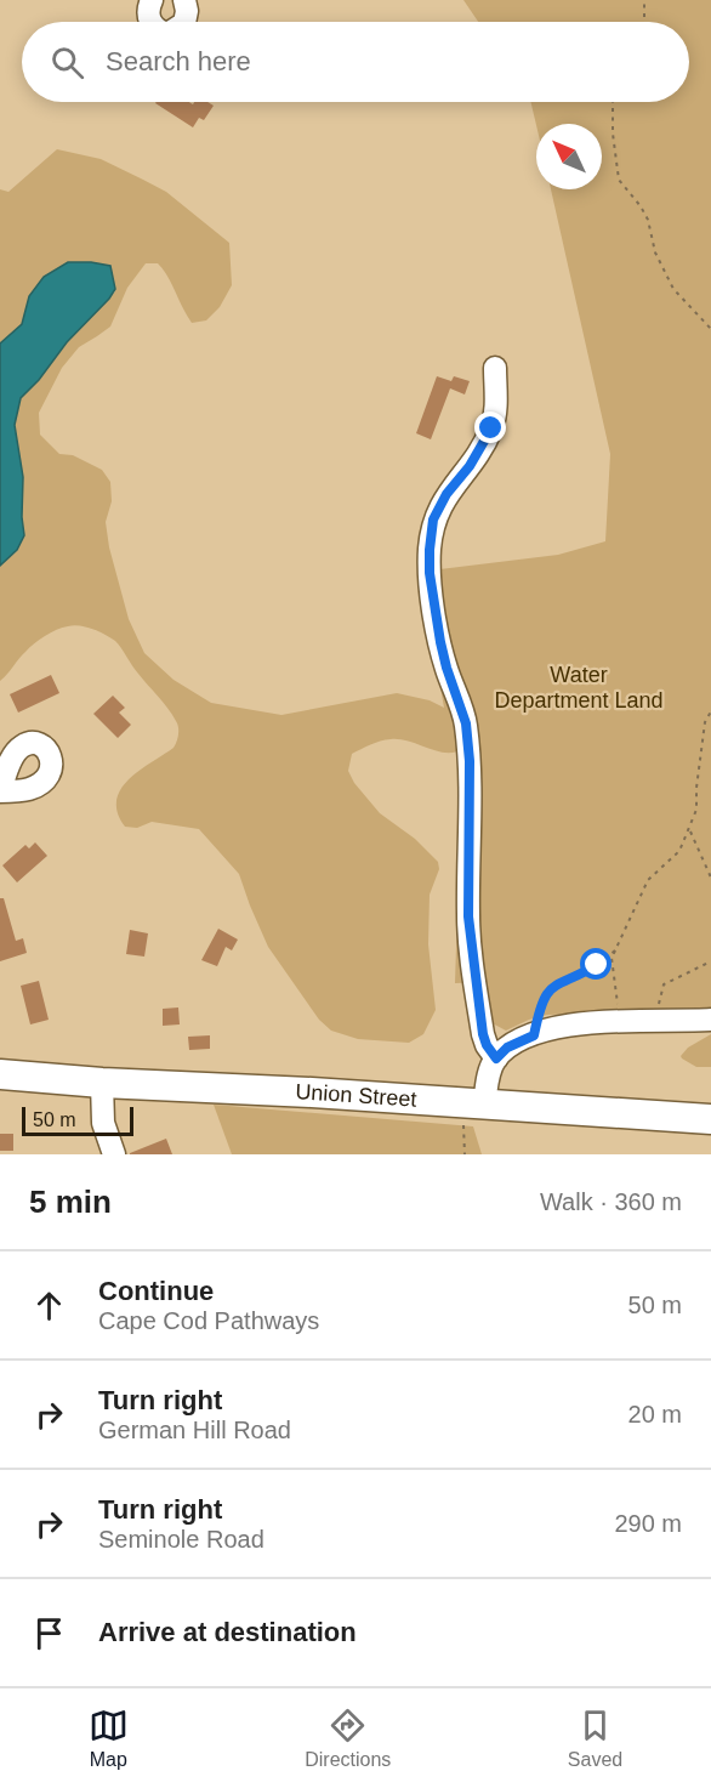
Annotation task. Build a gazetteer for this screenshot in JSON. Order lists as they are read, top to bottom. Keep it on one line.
{"streets":{"main road":["Union Street"]},"parks":["Water Department Land"],"scale_bar":"50 m","north":"top left","page":{"search":"Search here","scale":"50 m","heading":["5 min","Walk · 360 m"],"list":[["Continue","Cape Cod Pathways","50 m"],["Turn right","German Hill Road","20 m"],["Turn right","Seminole Road","290 m"],"Arrive at destination"],"nav":["Map","Directions","Saved"]}}
